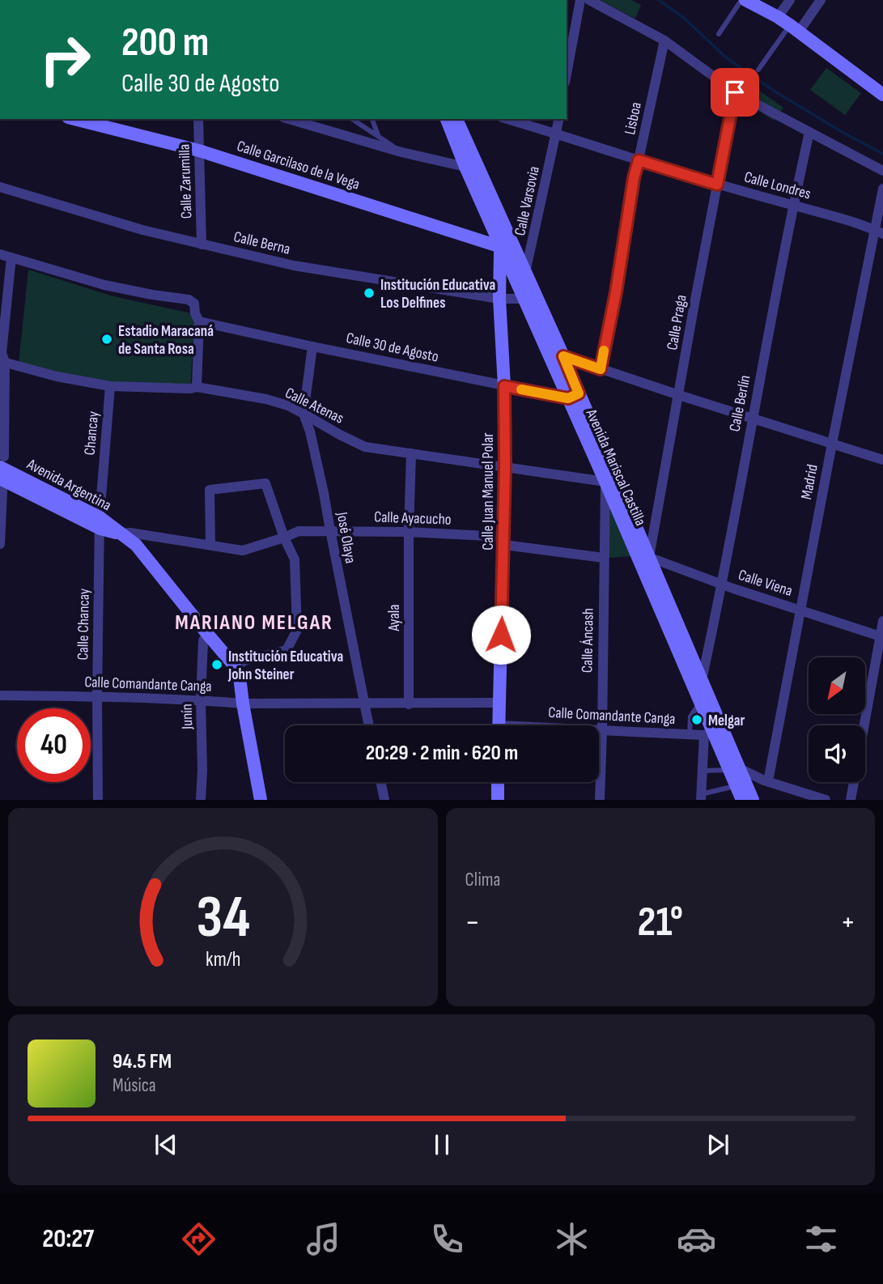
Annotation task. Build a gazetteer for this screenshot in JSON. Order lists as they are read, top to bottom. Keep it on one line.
{"streets":{"street":["Lisboa","Calle Garcilaso de la Vega","Calle Zarumilla","Calle Londres","Calle Varsovia","Calle Berna","Calle Praga","Calle 30 de Agosto","Calle Berlín","Calle Atenas","Chancay","Avenida Mariscal Castilla","Madrid","Avenida Argentina","Calle Juan Manuel Polar","Calle Ayacucho","José Olaya","Calle Viena","Ayala","Calle Chancay","Calle Áncash","Calle Comandante Canga","Junín"]},"crossings":[["Lisboa","Calle Londres"],["Calle Garcilaso de la Vega","Calle Zarumilla"],["Calle Garcilaso de la Vega","Avenida Mariscal Castilla"],["Calle Garcilaso de la Vega","Calle Juan Manuel Polar"],["Calle Zarumilla","Calle Berna"],["Calle Londres","Calle Varsovia"],["Calle Londres","Calle Praga"],["Calle Londres","Calle Berlín"],["Calle Londres","Madrid"],["Calle Varsovia","Calle Berna"],["Calle Varsovia","Avenida Mariscal Castilla"],["Calle Berna","Avenida Mariscal Castilla"],["Calle Berna","Calle Juan Manuel Polar"],["Calle Praga","Avenida Mariscal Castilla"],["Calle Praga","Calle Viena"],["Calle 30 de Agosto","Avenida Mariscal Castilla"],["Calle 30 de Agosto","Calle Juan Manuel Polar"],["Calle 30 de Agosto","José Olaya"],["Calle Berlín","Avenida Mariscal Castilla"],["Calle Berlín","Calle Viena"],["Calle Atenas","Chancay"],["Calle Atenas","Avenida Mariscal Castilla"],["Calle Atenas","Calle Juan Manuel Polar"],["Calle Atenas","José Olaya"],["Calle Atenas","Ayala"],["Calle Atenas","Calle Áncash"],["Chancay","Avenida Argentina"],["Chancay","Calle Chancay"],["Avenida Mariscal Castilla","Calle Juan Manuel Polar"],["Avenida Mariscal Castilla","Calle Viena"],["Avenida Mariscal Castilla","Calle Áncash"],["Avenida Mariscal Castilla","Calle Comandante Canga"],["Madrid","Calle Viena"],["Avenida Argentina","Calle Ayacucho"],["Avenida Argentina","Calle Chancay"],["Avenida Argentina","Junín"],["Calle Juan Manuel Polar","Calle Ayacucho"],["Calle Juan Manuel Polar","Calle Comandante Canga"],["Calle Ayacucho","José Olaya"],["Calle Ayacucho","Ayala"],["José Olaya","Calle Comandante Canga"],["Ayala","Calle Comandante Canga"],["Calle Chancay","Calle Comandante Canga"],["Calle Áncash","Calle Comandante Canga"],["Calle Comandante Canga","Junín"]],"districts":["MARIANO MELGAR"],"places":["Institución Educativa Los Delfines","Estadio Maracaná de Santa Rosa","Institución Educativa John Steiner","Melgar"],"north":"bottom left","page":{"turn":["200 m","Calle 30 de Agosto"],"limit":"40","trip":"20:29 · 2 min · 620 m","tile":"Clima","heat":["−","21°","+"],"song":["94.5 FM","Música"],"tabs":"20:27","gauge":["34","km/h"]}}
